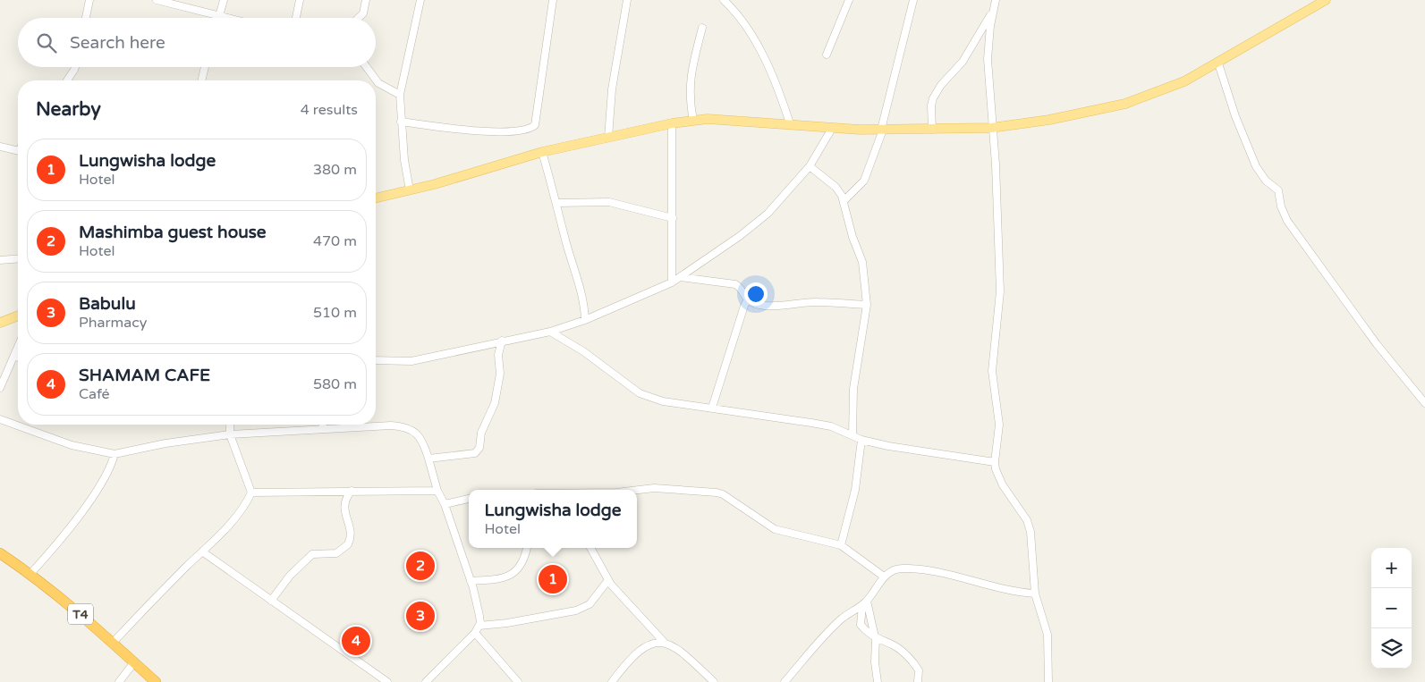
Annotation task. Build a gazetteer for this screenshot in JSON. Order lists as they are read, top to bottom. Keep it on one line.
{"streets":{"highway":["T4"]},"page":{"search":"Search here","heading":["Nearby","4 results"],"list":[{"mark":"1","name":"Lungwisha lodge","note":"Hotel","value":"380 m"},{"mark":"2","name":"Mashimba guest house","note":"Hotel","value":"470 m"},{"mark":"3","name":"Babulu","note":"Pharmacy","value":"510 m"},{"mark":"4","name":"SHAMAM CAFE","note":"Café","value":"580 m"}],"popup":["Lungwisha lodge","Hotel"],"map_buttons":["+","−"],"pins":["2","1","3","4"]}}
